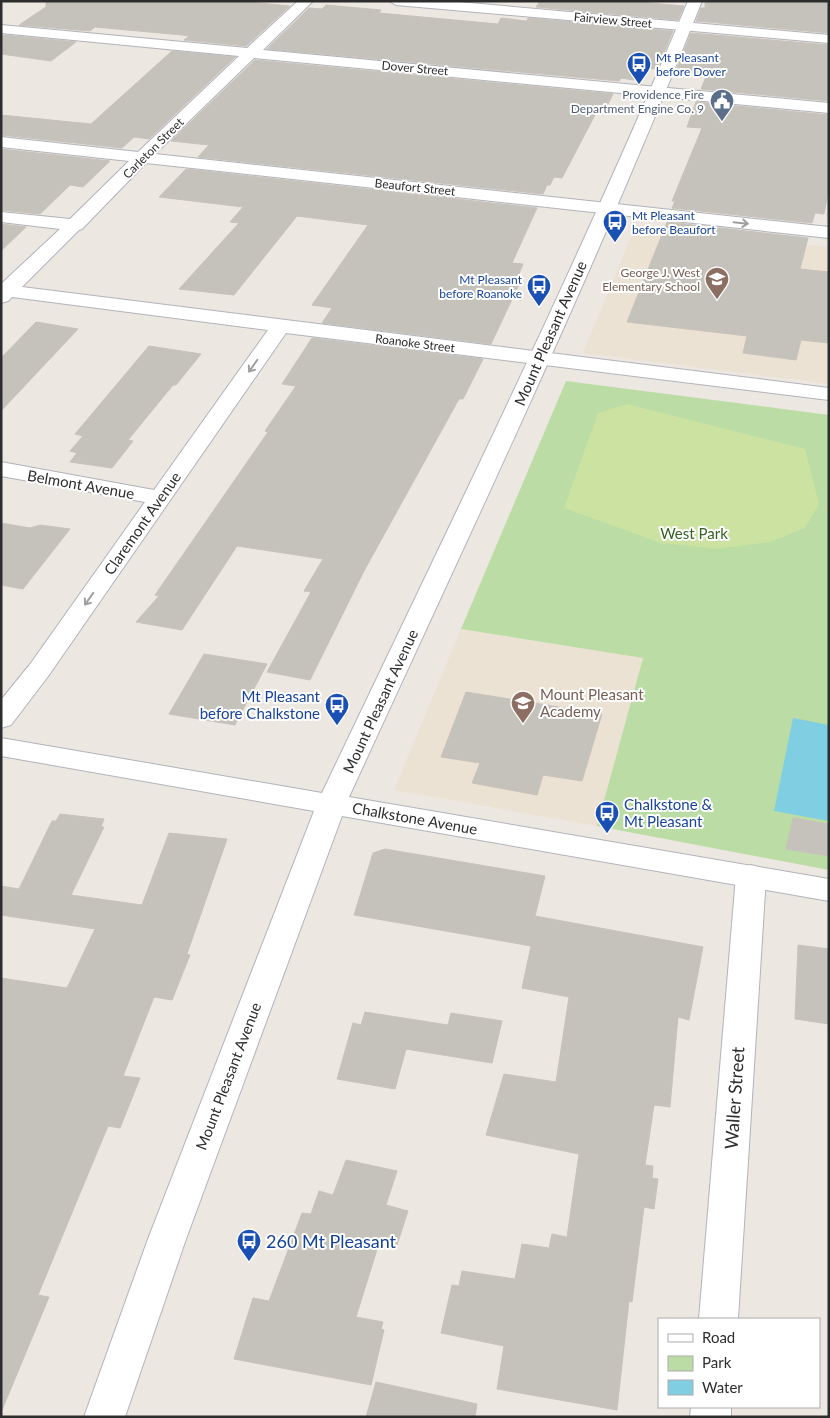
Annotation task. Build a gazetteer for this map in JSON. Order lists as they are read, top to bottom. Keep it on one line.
{"streets":{"street":["Fairview Street","Dover Street","Carleton Street","Beaufort Street","Mount Pleasant Avenue","Roanoke Street","Belmont Avenue","Claremont Avenue","Chalkstone Avenue","Waller Street"]},"crossings":[["Fairview Street","Mount Pleasant Avenue"],["Dover Street","Carleton Street"],["Dover Street","Mount Pleasant Avenue"],["Carleton Street","Beaufort Street"],["Carleton Street","Roanoke Street"],["Beaufort Street","Mount Pleasant Avenue"],["Mount Pleasant Avenue","Roanoke Street"],["Mount Pleasant Avenue","Chalkstone Avenue"],["Roanoke Street","Claremont Avenue"],["Belmont Avenue","Claremont Avenue"],["Chalkstone Avenue","Waller Street"]],"one_way":["Claremont Avenue"],"parks":["West Park"],"places":{"bus stop":["Mt Pleasant before Dover","Mt Pleasant before Beaufort","Mt Pleasant before Roanoke","Mt Pleasant before Chalkstone","Chalkstone & Mt Pleasant","260 Mt Pleasant"],"public building":["Providence Fire Department Engine Co. 9"],"school or university":["George J. West Elementary School","Mount Pleasant Academy"]},"legend":["Road","Park","Water"]}
